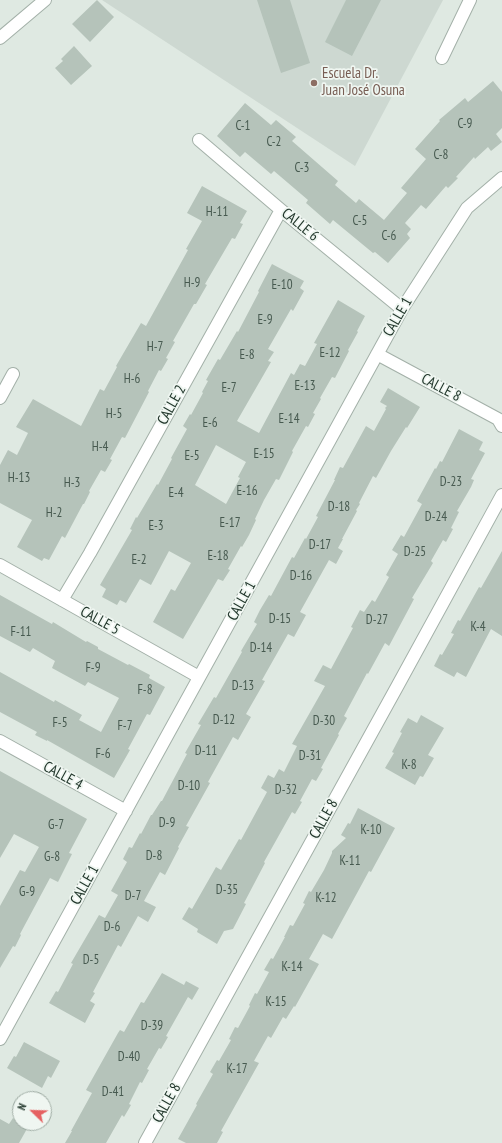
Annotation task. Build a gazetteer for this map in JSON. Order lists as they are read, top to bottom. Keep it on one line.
{"streets":{"street":["CALLE 6","CALLE 1","CALLE 8","CALLE 2","CALLE 5","CALLE 4"]},"crossings":[["CALLE 6","CALLE 1"],["CALLE 6","CALLE 2"],["CALLE 1","CALLE 8"],["CALLE 1","CALLE 5"],["CALLE 1","CALLE 4"],["CALLE 2","CALLE 5"]],"places":["Escuela Dr. Juan José Osuna"],"house_numbers":["C-9","C-1","C-2","C-8","C-3","H-11","C-5","C-6","H-9","E-10","E-9","H-7","E-12","E-8","H-6","E-13","E-7","H-5","E-14","E-6","H-4","E-15","E-5","H-13","D-23","H-3","E-16","E-4","D-18","H-2","D-24","E-17","E-3","D-17","D-25","E-18","E-2","D-16","D-15","D-27","K-4","F-11","D-14","F-9","D-13","F-8","D-12","D-30","F-5","F-7","D-11","F-6","D-31","K-8","D-10","D-32","D-9","G-7","K-10","D-8","G-8","K-11","D-35","G-9","D-7","K-12","D-6","D-5","K-14","K-15","D-39","D-40","K-17","D-41"],"north":"top left"}
